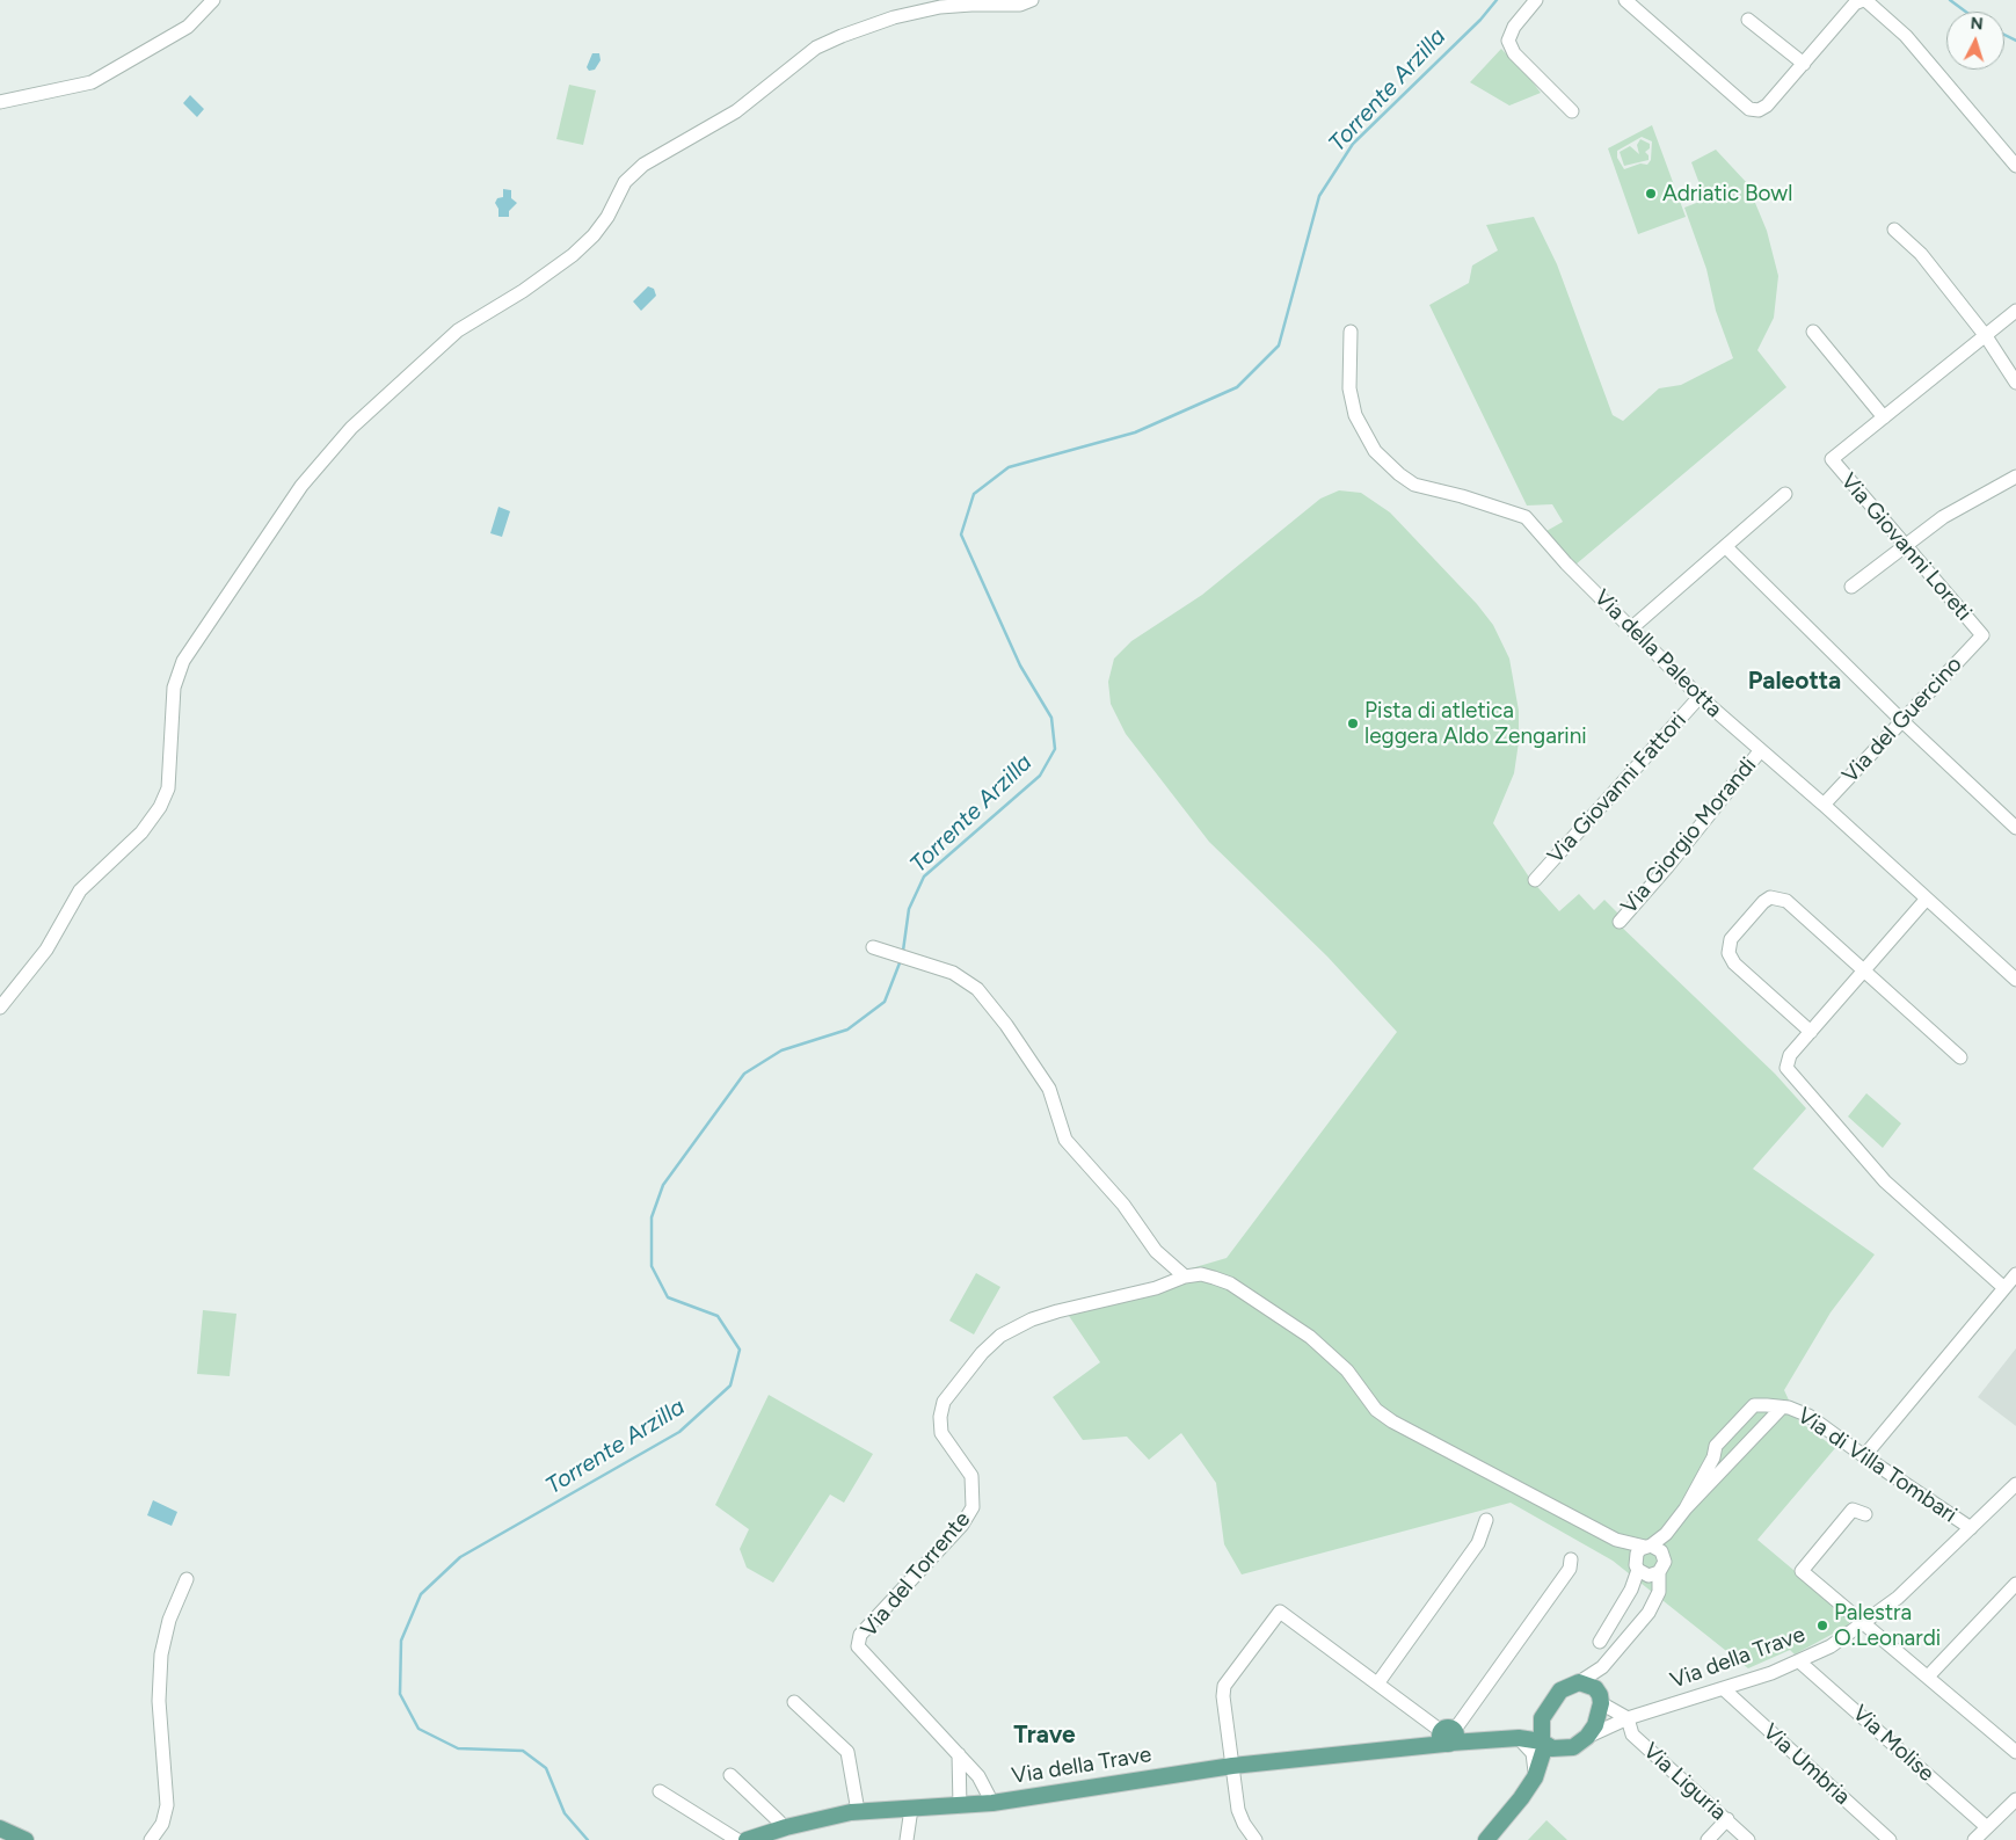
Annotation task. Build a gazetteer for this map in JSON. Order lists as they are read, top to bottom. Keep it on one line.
{"streets":{"main road":["Via della Trave"],"street":["Via Giovanni Loreti","Via della Paleotta","Via del Guercino","Via Giovanni Fattori","Via Giorgio Morandi","Via di Villa Tombari","Via del Torrente","Via Molise","Via Umbria","Via Liguria"]},"crossings":[["Via Giovanni Loreti","Via del Guercino"],["Via della Paleotta","Via del Guercino"],["Via della Paleotta","Via Giovanni Fattori"],["Via della Paleotta","Via Giorgio Morandi"],["Via di Villa Tombari","Via della Trave"],["Via del Torrente","Via della Trave"],["Via della Trave","Via Molise"],["Via della Trave","Via Umbria"],["Via della Trave","Via Liguria"]],"districts":["Paleotta","Trave"],"water":["Torrente Arzilla"],"places":["Adriatic Bowl","Pista di atletica leggera Aldo Zengarini","Palestra O.Leonardi"],"north":"top"}
